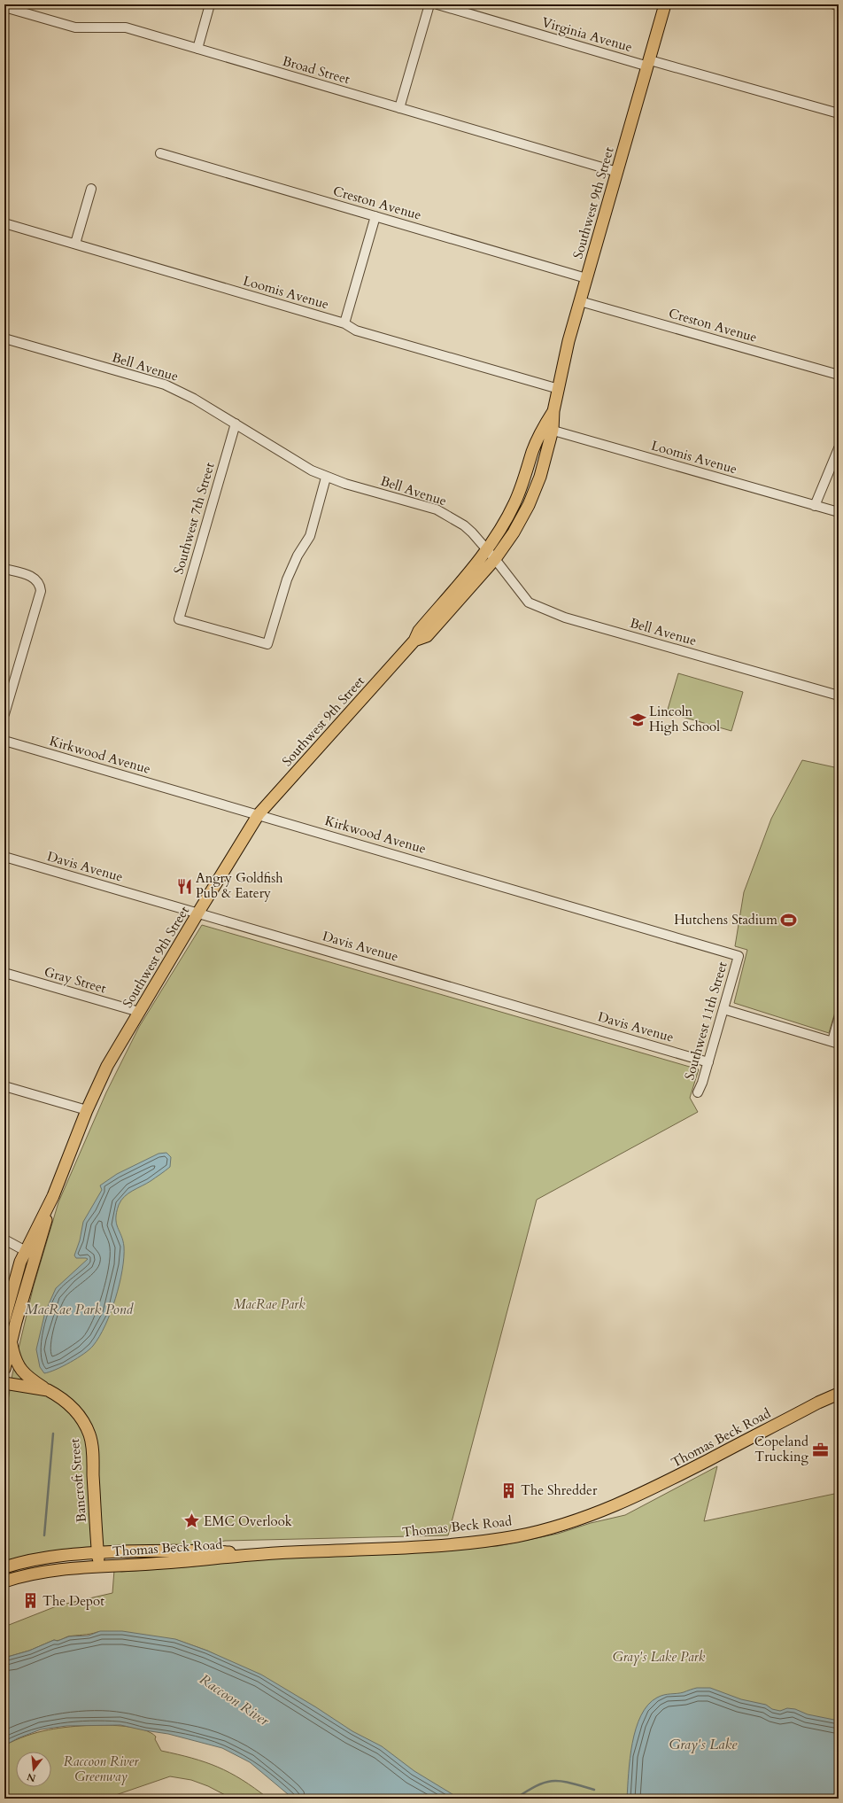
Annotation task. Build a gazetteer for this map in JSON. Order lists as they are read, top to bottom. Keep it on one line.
{"streets":{"main road":["Southwest 9th Street","Thomas Beck Road","Bancroft Street"],"street":["Virginia Avenue","Broad Street","Creston Avenue","Loomis Avenue","Bell Avenue","Southwest 7th Street","Kirkwood Avenue","Davis Avenue","Gray Street","Southwest 11th Street"]},"crossings":[["Virginia Avenue","Southwest 9th Street"],["Broad Street","Southwest 9th Street"],["Creston Avenue","Southwest 9th Street"],["Southwest 9th Street","Loomis Avenue"],["Southwest 9th Street","Bell Avenue"],["Southwest 9th Street","Kirkwood Avenue"],["Southwest 9th Street","Davis Avenue"],["Southwest 9th Street","Gray Street"],["Bell Avenue","Southwest 7th Street"],["Kirkwood Avenue","Southwest 11th Street"],["Davis Avenue","Southwest 11th Street"],["Thomas Beck Road","Bancroft Street"]],"water":["MacRae Park Pond","Raccoon River","Gray's Lake"],"parks":["MacRae Park","Gray's Lake Park","Raccoon River Greenway"],"places":{"school or university":["Lincoln High School"],"restaurant":["Angry Goldfish Pub & Eatery"],"sports":["Hutchens Stadium"],"office":["Copeland Trucking"],"building":["The Shredder","The Depot"],"place":["EMC Overlook"]},"north":"bottom"}
